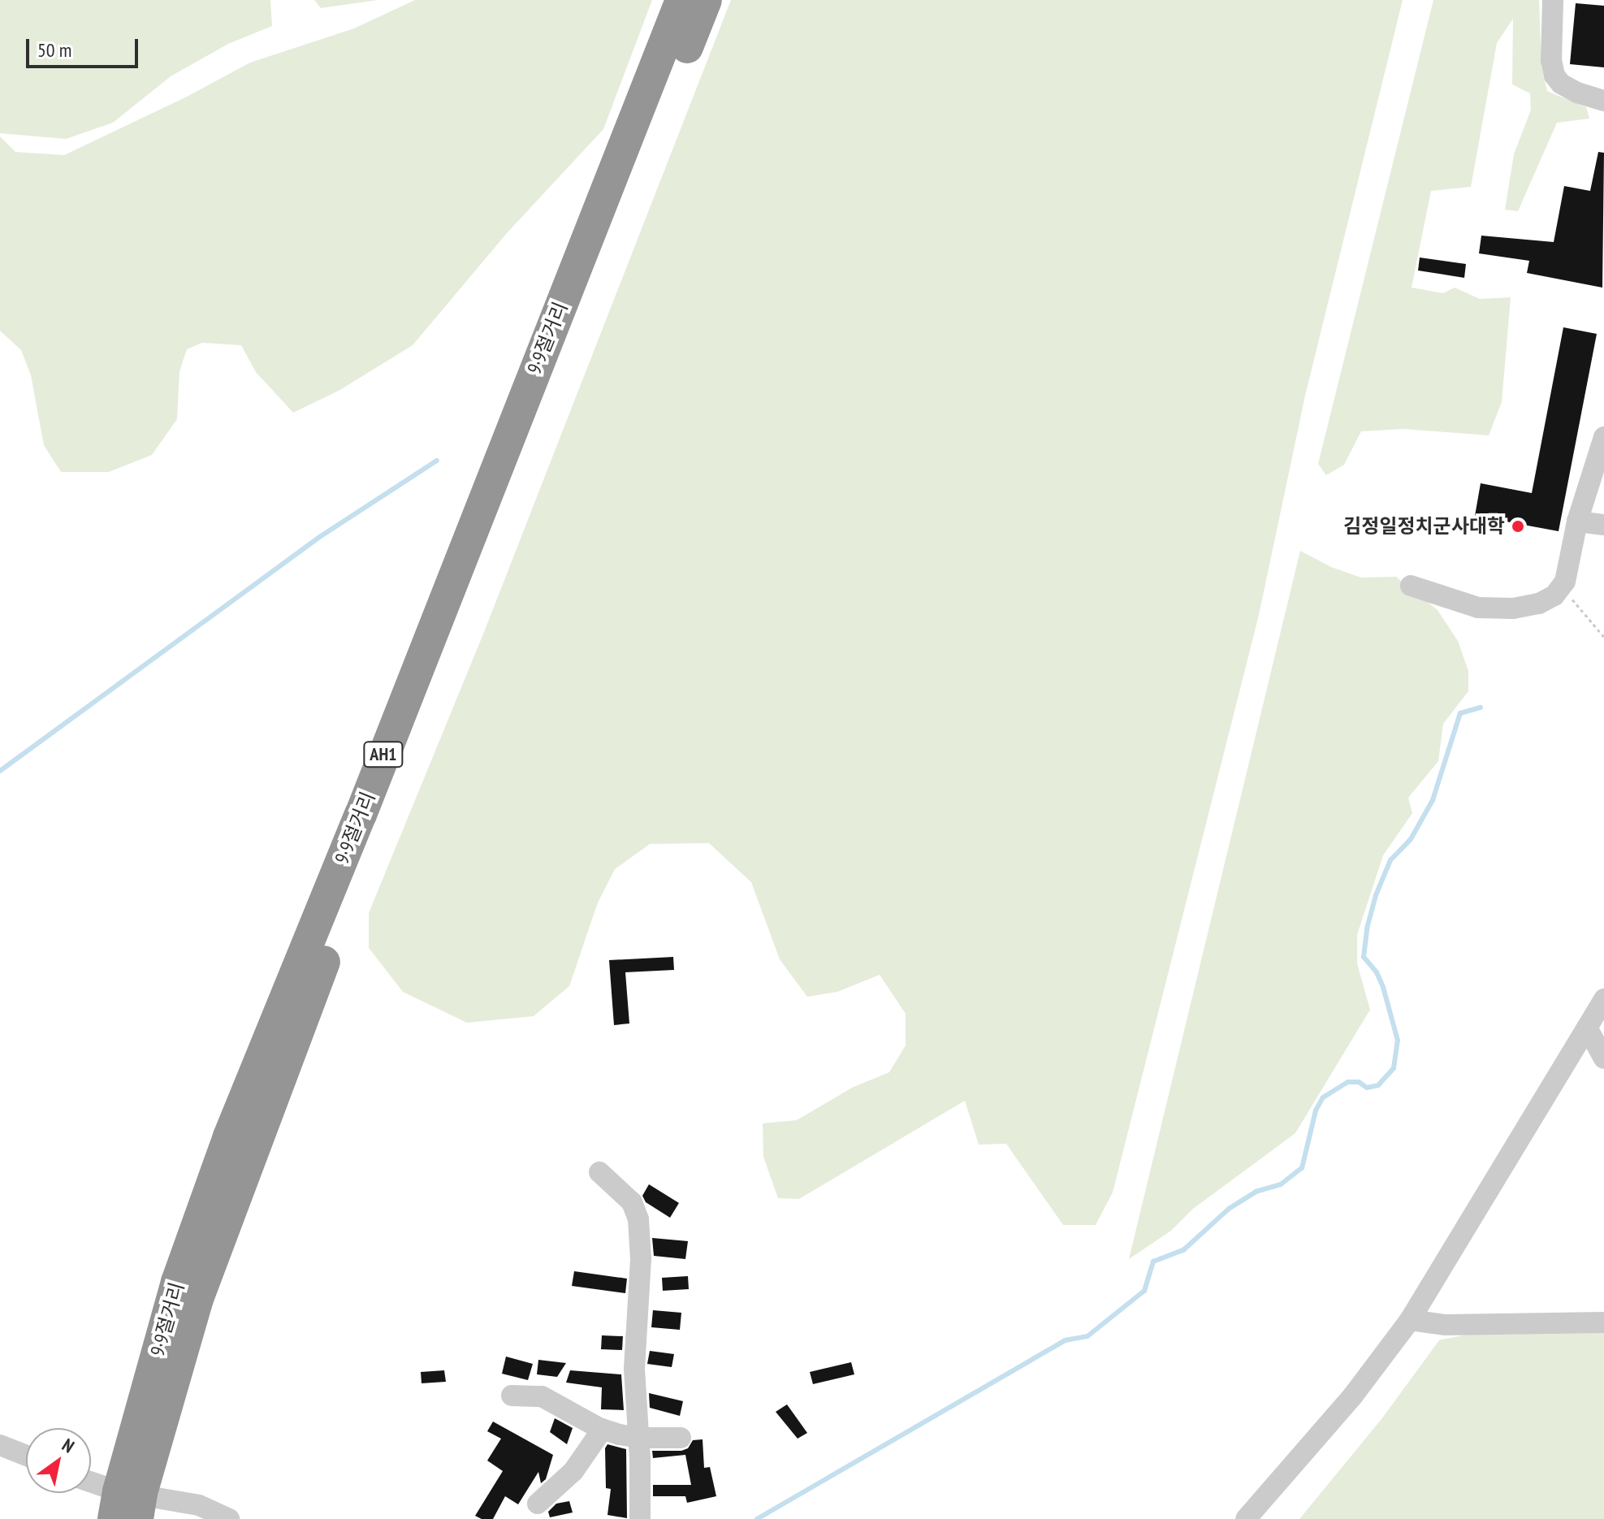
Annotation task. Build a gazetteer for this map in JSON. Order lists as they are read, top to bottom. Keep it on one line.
{"streets":{"highway":["9·9절거리","AH1"]},"places":["김정일정치군사대학"],"scale_bar":"50 m","north":"top right"}
